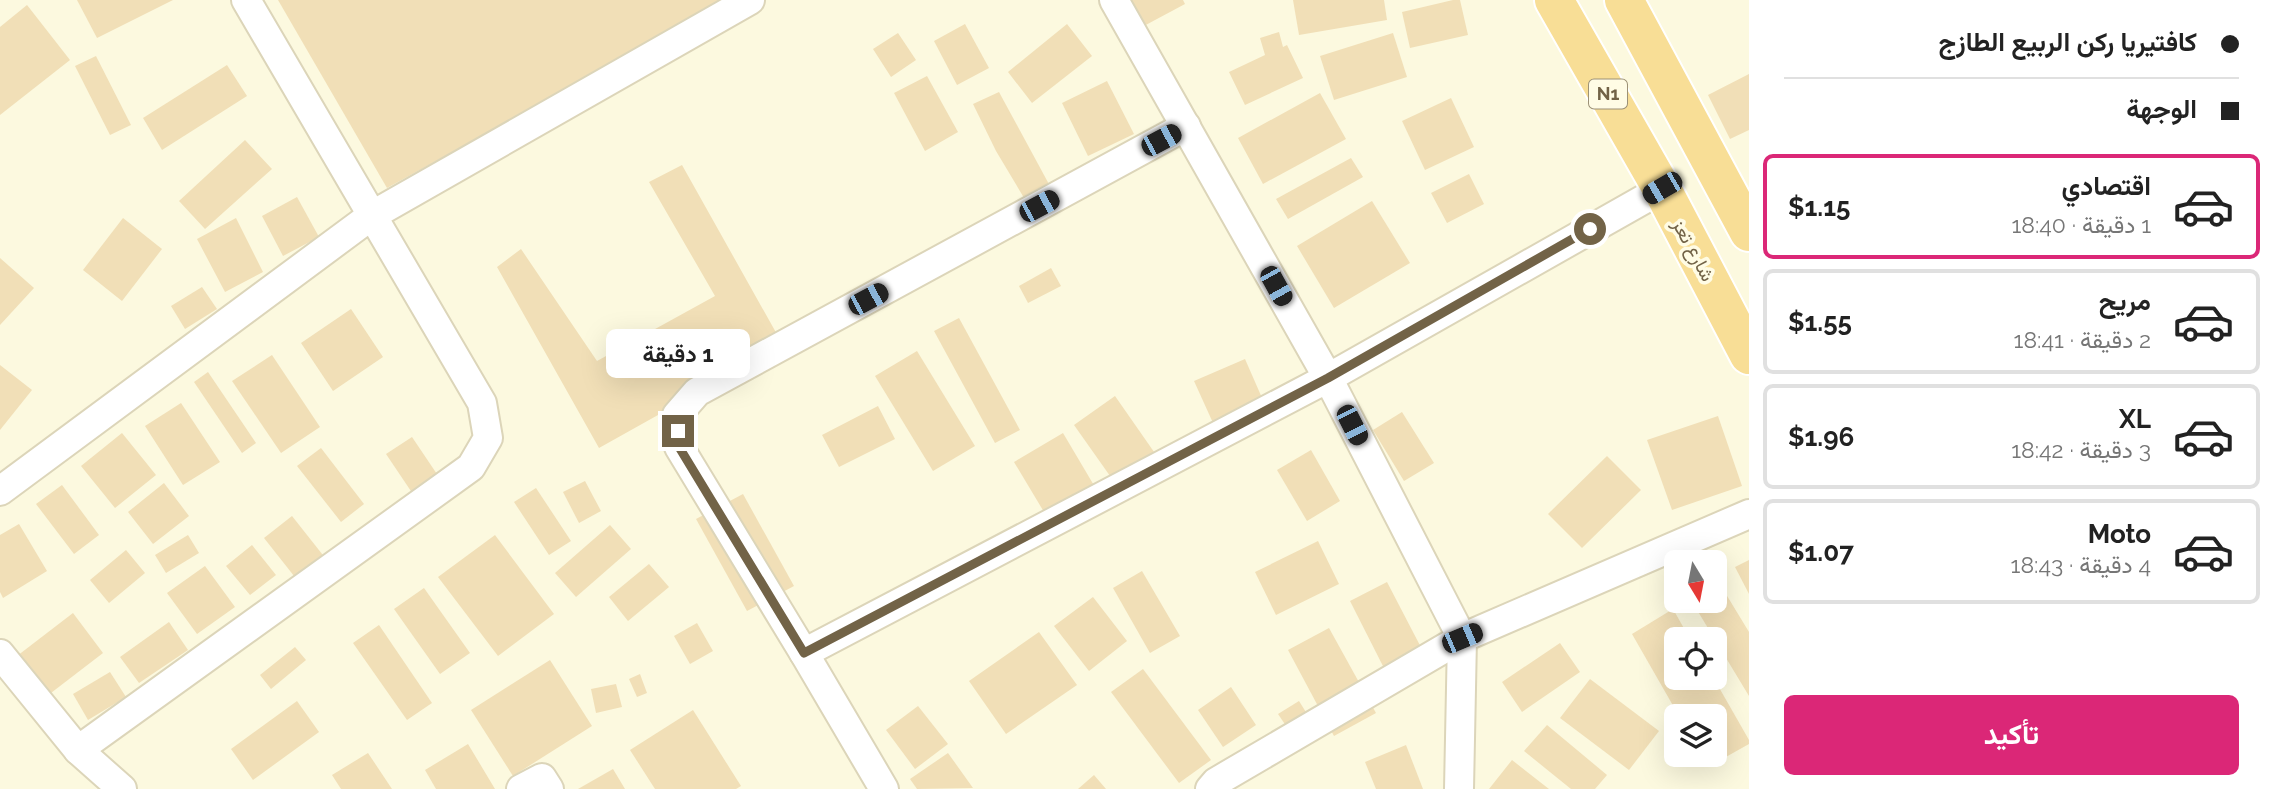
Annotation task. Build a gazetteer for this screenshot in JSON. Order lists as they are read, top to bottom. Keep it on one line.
{"streets":{"highway":["N1","شارع تعز"]},"north":"bottom","page":{"banner":["كافتيريا ركن الربيع الطازج","الوجهة"],"list":[{"name":"اقتصادي","note":"1 دقيقة · 18:40","value":"$1.15"},{"name":"مريح","note":"2 دقيقة · 18:41","value":"$1.55"},{"name":"XL","note":"3 دقيقة · 18:42","value":"$1.96"},{"name":"Moto","note":"4 دقيقة · 18:43","value":"$1.07"}],"bubble":"1 دقيقة","buttons":"تأكيد"}}
